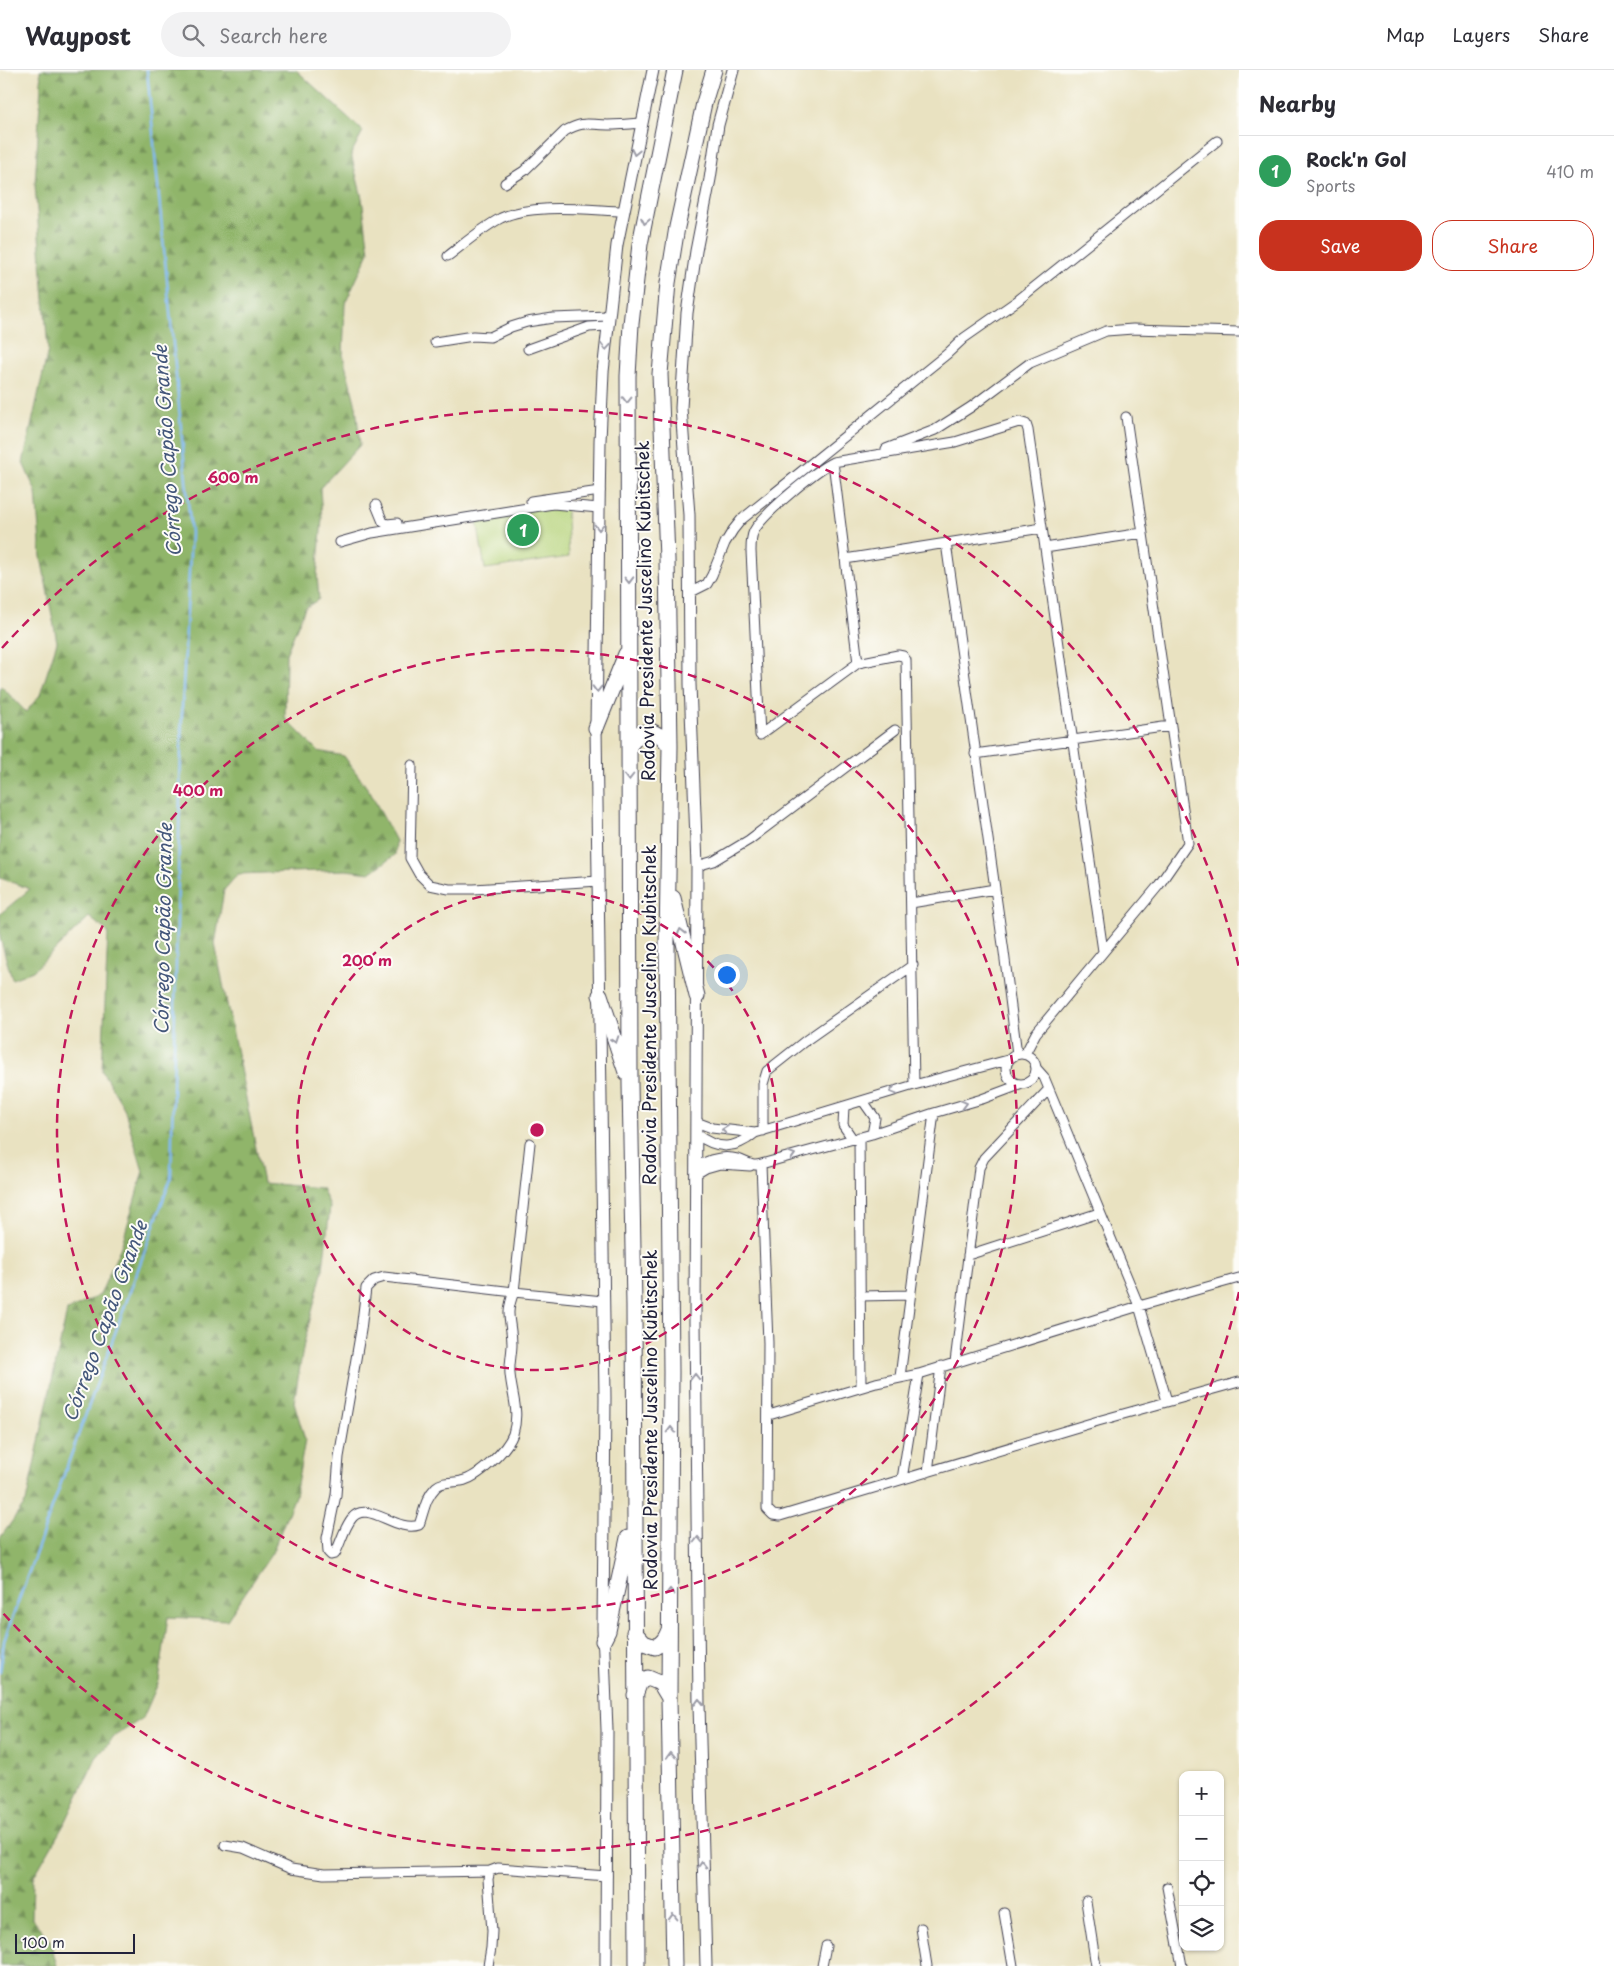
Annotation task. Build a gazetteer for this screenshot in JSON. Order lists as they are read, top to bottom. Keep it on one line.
{"streets":{"highway":["Rodovia Presidente Juscelino Kubitschek"]},"water":["Córrego Capão Grande"],"scale_bar":"100 m","page":{"header":"Waypost","search":"Search here","nav":["Map","Layers","Share"],"heading":"Nearby","list":[{"mark":"1","name":"Rock'n Gol","note":"Sports","value":"410 m"}],"buttons":["Save","Share"],"pins":"1","map_buttons":["+","−"],"scale":"100 m"},"rings":["600 m","400 m","200 m"]}
